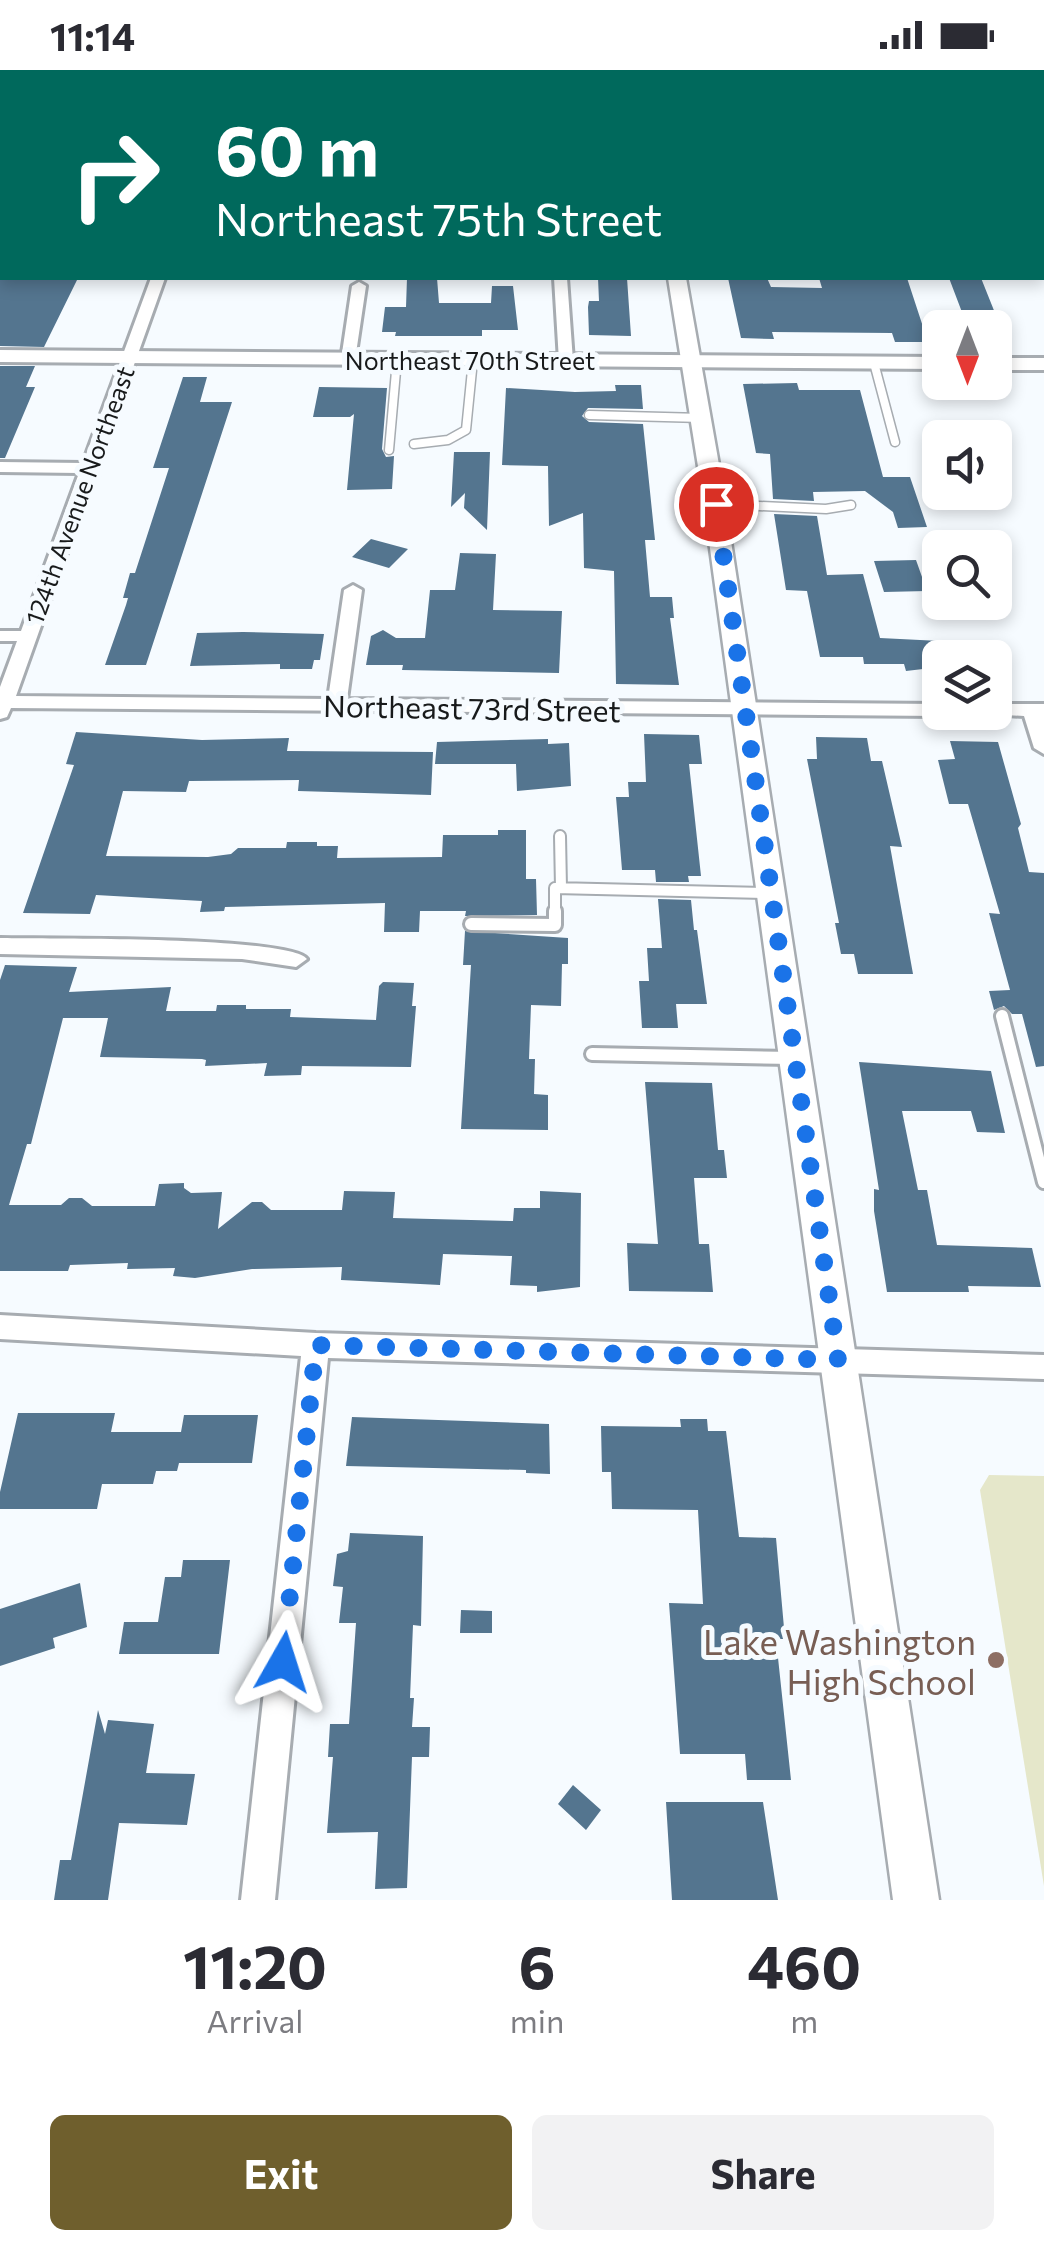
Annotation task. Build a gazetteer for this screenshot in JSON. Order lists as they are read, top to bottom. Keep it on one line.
{"streets":{"main road":["Northeast 70th Street"],"street":["124th Avenue Northeast","Northeast 73rd Street"]},"crossings":[["Northeast 70th Street","124th Avenue Northeast"],["124th Avenue Northeast","Northeast 73rd Street"]],"places":["Lake Washington High School"],"north":"bottom","page":{"status":"11:14","turn":["60 m","Northeast 75th Street"],"eta":["11:20","Arrival","6","min","460","m"],"buttons":["Exit","Share"]}}
